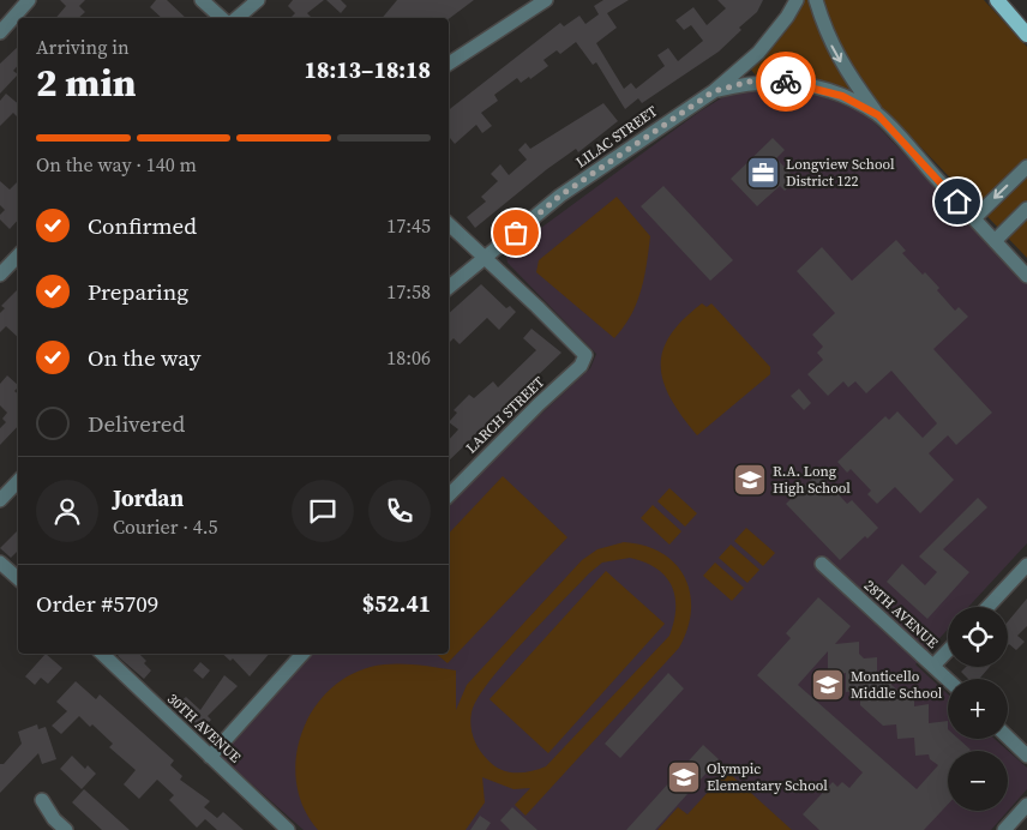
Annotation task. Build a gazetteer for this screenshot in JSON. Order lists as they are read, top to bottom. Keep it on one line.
{"streets":{"street":["LILAC STREET","LARCH STREET","28TH AVENUE","30TH AVENUE"]},"crossings":[["LILAC STREET","LARCH STREET"]],"places":{"office":["Longview School District 122"],"school or university":["R.A. Long High School","Monticello Middle School","Olympic Elementary School"]},"page":{"heading":["2 min","Arriving in","18:13–18:18"],"panel":["Jordan","Courier · 4.5","Order #5709","$52.41"],"bar":"On the way · 140 m","list":[["Confirmed","17:45"],["Preparing","17:58"],["On the way","18:06"],"Delivered"],"map_buttons":["+","−"]}}
